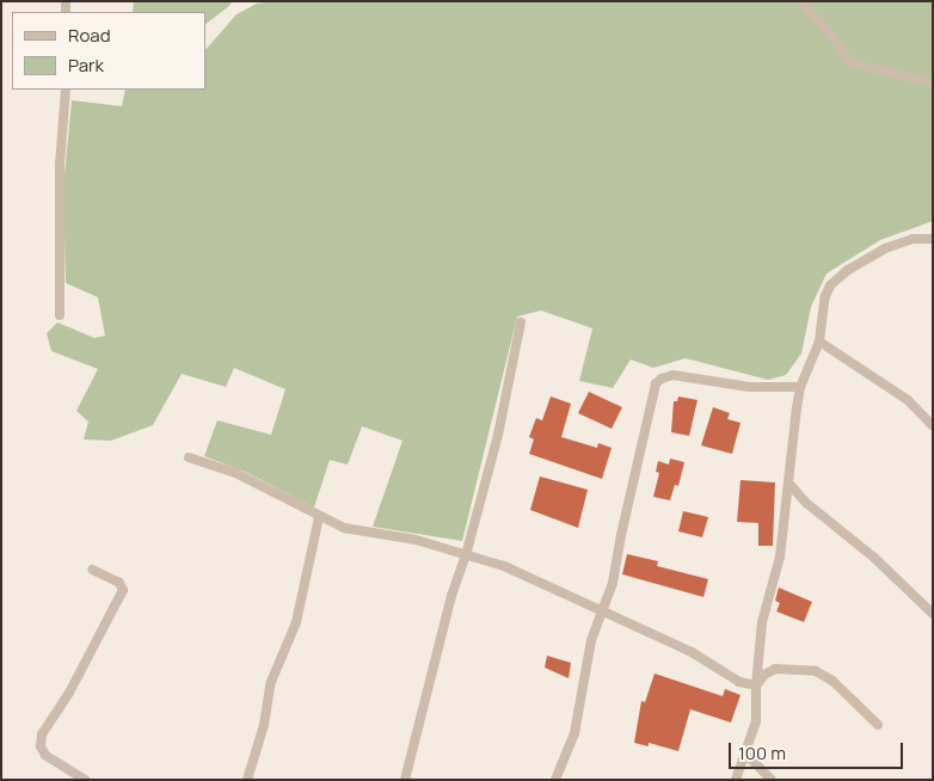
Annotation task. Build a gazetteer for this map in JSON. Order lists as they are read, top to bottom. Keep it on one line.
{"legend":["Road","Park"],"scale_bar":"100 m"}
